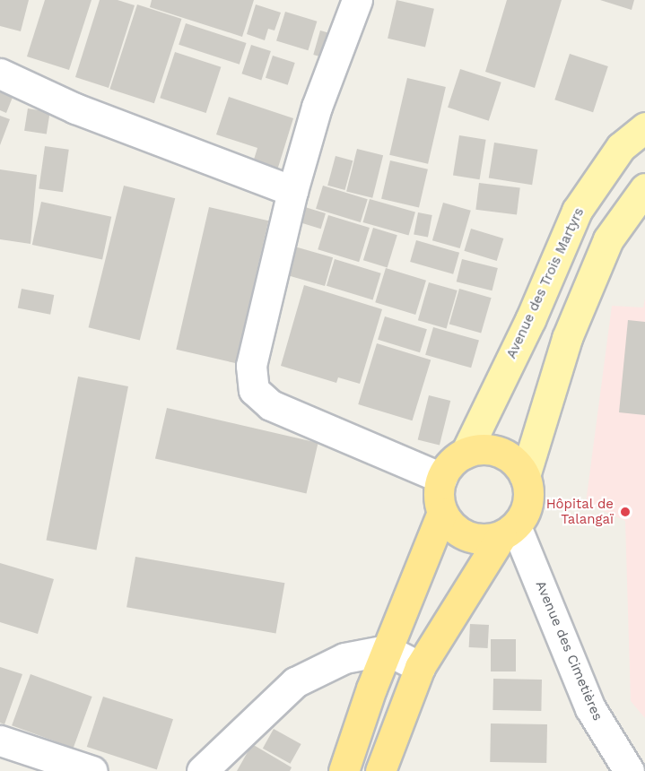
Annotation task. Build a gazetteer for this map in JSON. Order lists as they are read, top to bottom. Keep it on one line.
{"streets":{"main road":["Avenue des Trois Martyrs"],"street":["Avenue des Cimetières"]},"crossings":[["Avenue des Trois Martyrs","Avenue des Cimetières"]],"places":["Hôpital de Talangaï"]}
